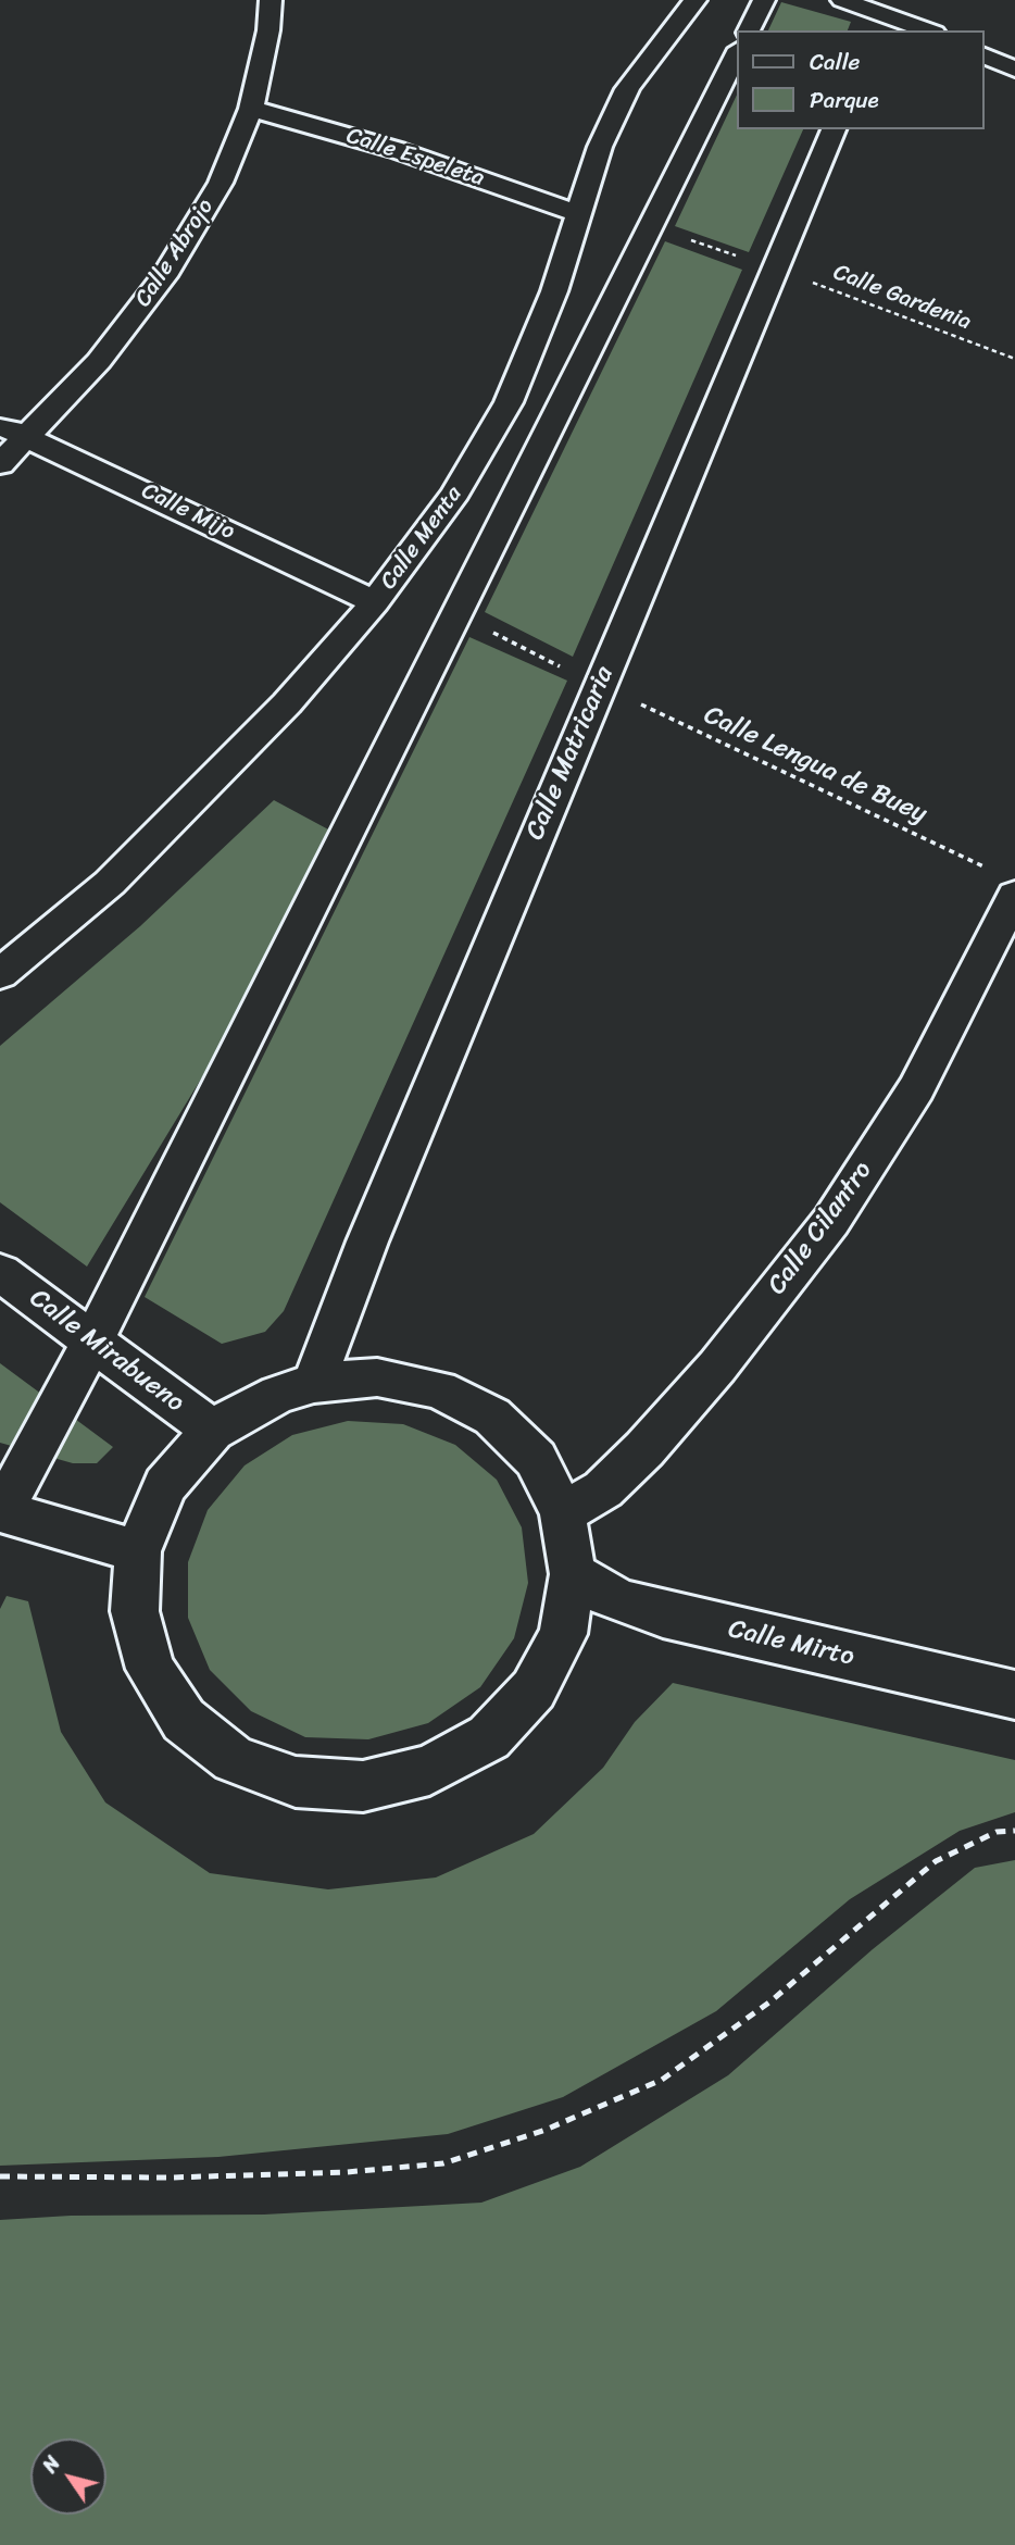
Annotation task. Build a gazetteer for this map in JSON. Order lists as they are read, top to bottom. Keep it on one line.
{"streets":{"street":["Calle Espeleta","Calle Abrojo","Calle Mijo","Calle Menta","Calle Matricaria","Calle Cilantro","Calle Mirabueno","Calle Mirto"],"path":["Calle Gardenia","Calle Lengua de Buey"]},"crossings":[["Calle Espeleta","Calle Abrojo"],["Calle Espeleta","Calle Menta"],["Calle Abrojo","Calle Mijo"],["Calle Gardenia","Calle Matricaria"],["Calle Mijo","Calle Menta"],["Calle Matricaria","Calle Lengua de Buey"],["Calle Lengua de Buey","Calle Cilantro"]],"legend":["Calle","Parque"],"north":"top left"}
